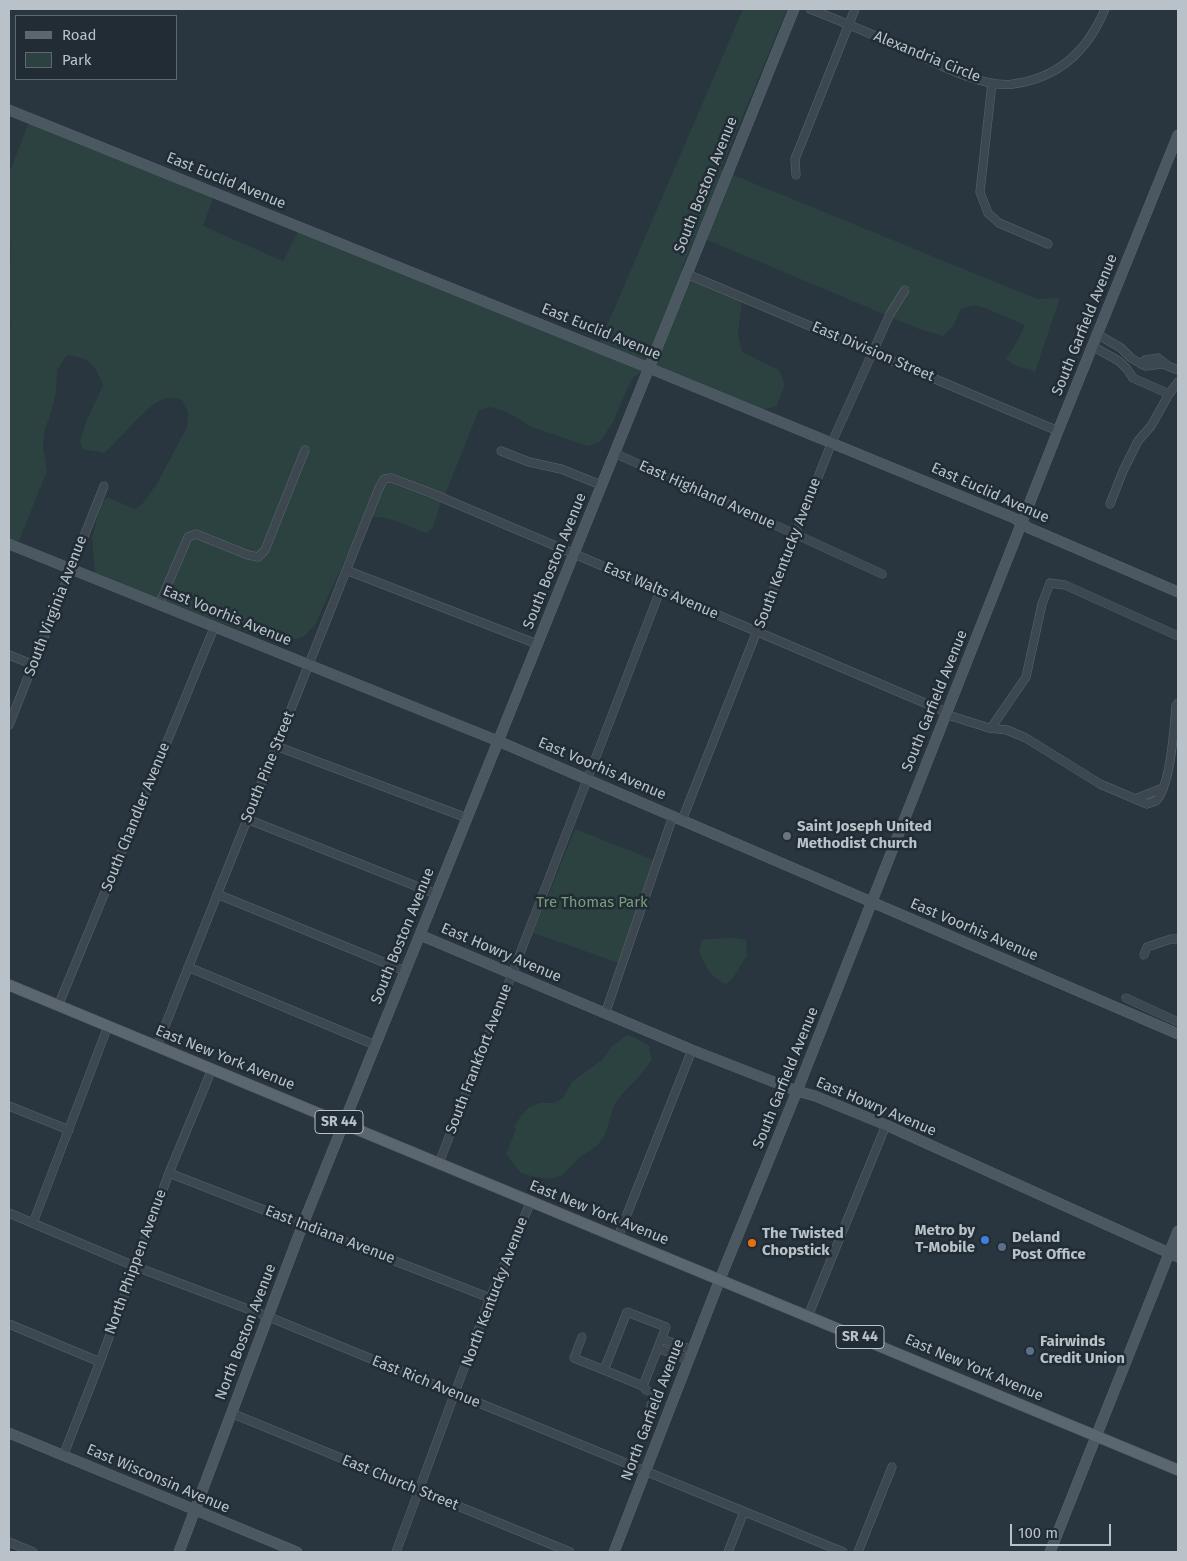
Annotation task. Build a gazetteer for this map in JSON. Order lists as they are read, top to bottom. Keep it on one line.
{"streets":{"main road":["East New York Avenue","SR 44"],"street":["Alexandria Circle","East Euclid Avenue","South Boston Avenue","South Garfield Avenue","East Division Street","East Highland Avenue","South Kentucky Avenue","East Walts Avenue","South Virginia Avenue","East Voorhis Avenue","South Pine Street","South Chandler Avenue","East Howry Avenue","South Frankfort Avenue","East Indiana Avenue","North Phippen Avenue","North Kentucky Avenue","North Boston Avenue","East Rich Avenue","North Garfield Avenue","East Wisconsin Avenue","East Church Street"]},"crossings":[["East Euclid Avenue","South Boston Avenue"],["East Euclid Avenue","South Garfield Avenue"],["East Euclid Avenue","South Kentucky Avenue"],["South Boston Avenue","East Division Street"],["South Boston Avenue","East Highland Avenue"],["South Boston Avenue","East Walts Avenue"],["South Boston Avenue","East Voorhis Avenue"],["South Boston Avenue","East Howry Avenue"],["South Boston Avenue","East New York Avenue"],["South Boston Avenue","North Boston Avenue"],["South Garfield Avenue","East Division Street"],["South Garfield Avenue","East Walts Avenue"],["South Garfield Avenue","East Voorhis Avenue"],["South Garfield Avenue","East Howry Avenue"],["South Garfield Avenue","East New York Avenue"],["South Garfield Avenue","North Garfield Avenue"],["East Division Street","South Kentucky Avenue"],["East Highland Avenue","South Kentucky Avenue"],["South Kentucky Avenue","East Walts Avenue"],["South Kentucky Avenue","East Voorhis Avenue"],["South Kentucky Avenue","East Howry Avenue"],["East Walts Avenue","South Pine Street"],["East Walts Avenue","South Frankfort Avenue"],["South Virginia Avenue","East Voorhis Avenue"],["East Voorhis Avenue","South Pine Street"],["East Voorhis Avenue","South Chandler Avenue"],["East Voorhis Avenue","South Frankfort Avenue"],["South Pine Street","East New York Avenue"],["South Chandler Avenue","East New York Avenue"],["East Howry Avenue","South Frankfort Avenue"],["East New York Avenue","South Frankfort Avenue"],["East New York Avenue","North Phippen Avenue"],["East New York Avenue","North Kentucky Avenue"],["East New York Avenue","North Boston Avenue"],["East New York Avenue","North Garfield Avenue"],["East Indiana Avenue","North Phippen Avenue"],["East Indiana Avenue","North Kentucky Avenue"],["East Indiana Avenue","North Boston Avenue"],["North Phippen Avenue","East Rich Avenue"],["North Phippen Avenue","East Wisconsin Avenue"],["North Kentucky Avenue","East Rich Avenue"],["North Kentucky Avenue","East Church Street"],["North Boston Avenue","East Rich Avenue"],["North Boston Avenue","East Wisconsin Avenue"],["North Boston Avenue","East Church Street"],["East Rich Avenue","North Garfield Avenue"]],"parks":["Tre Thomas Park"],"places":["Saint Joseph United Methodist Church","Metro by T-Mobile","The Twisted Chopstick","Deland Post Office","Fairwinds Credit Union"],"legend":["Road","Park"],"scale_bar":"100 m"}
